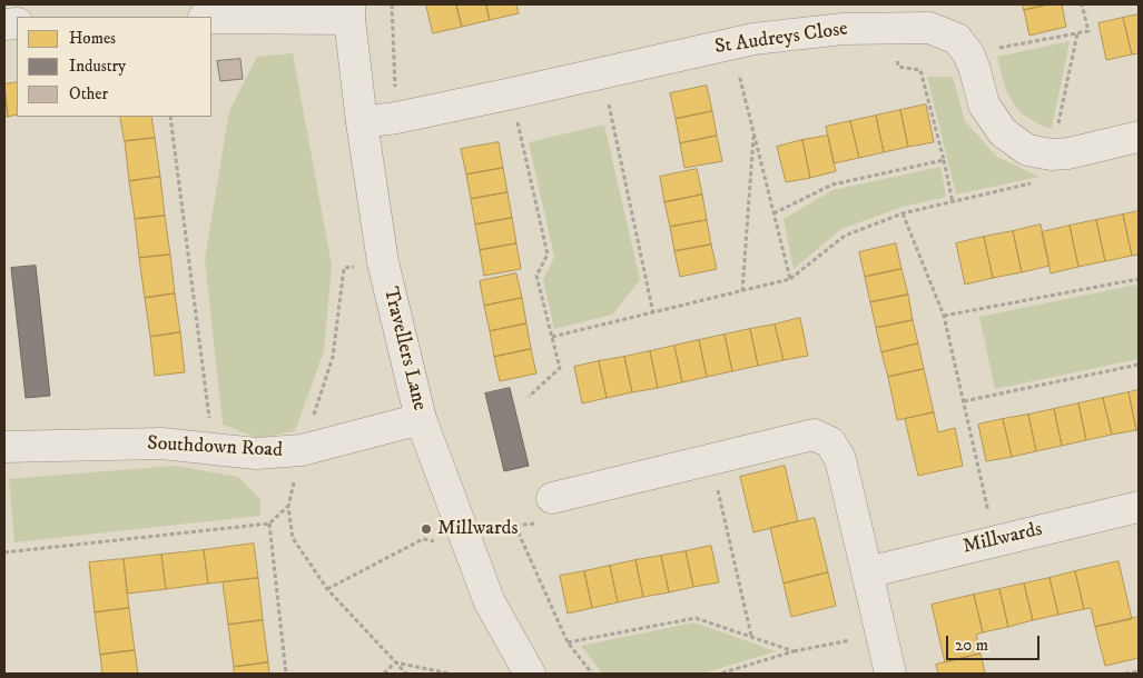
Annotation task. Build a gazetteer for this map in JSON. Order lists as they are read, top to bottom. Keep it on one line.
{"streets":{"street":["St Audreys Close","Travellers Lane","Southdown Road","Millwards"]},"crossings":[["St Audreys Close","Travellers Lane"],["Travellers Lane","Southdown Road"]],"places":["Millwards"],"legend":["Homes","Industry","Other"],"scale_bar":"20 m"}
